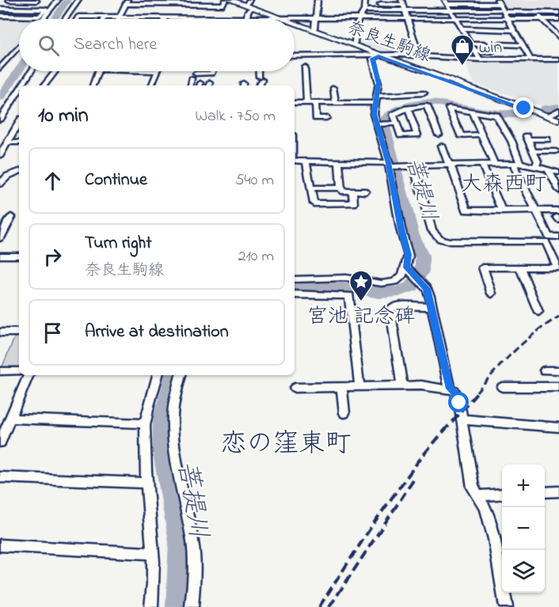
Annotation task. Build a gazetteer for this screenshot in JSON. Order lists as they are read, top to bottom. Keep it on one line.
{"streets":{"main road":["奈良生駒線"]},"districts":["大森西町","恋の窪東町"],"water":["菩提川"],"places":{"shop":["win"],"place":["宮池 記念碑"]},"page":{"search":"Search here","heading":["10 min","Walk · 750 m"],"list":[["Continue","540 m"],["Turn right","奈良生駒線","210 m"],"Arrive at destination"],"map_buttons":["+","−"]}}
